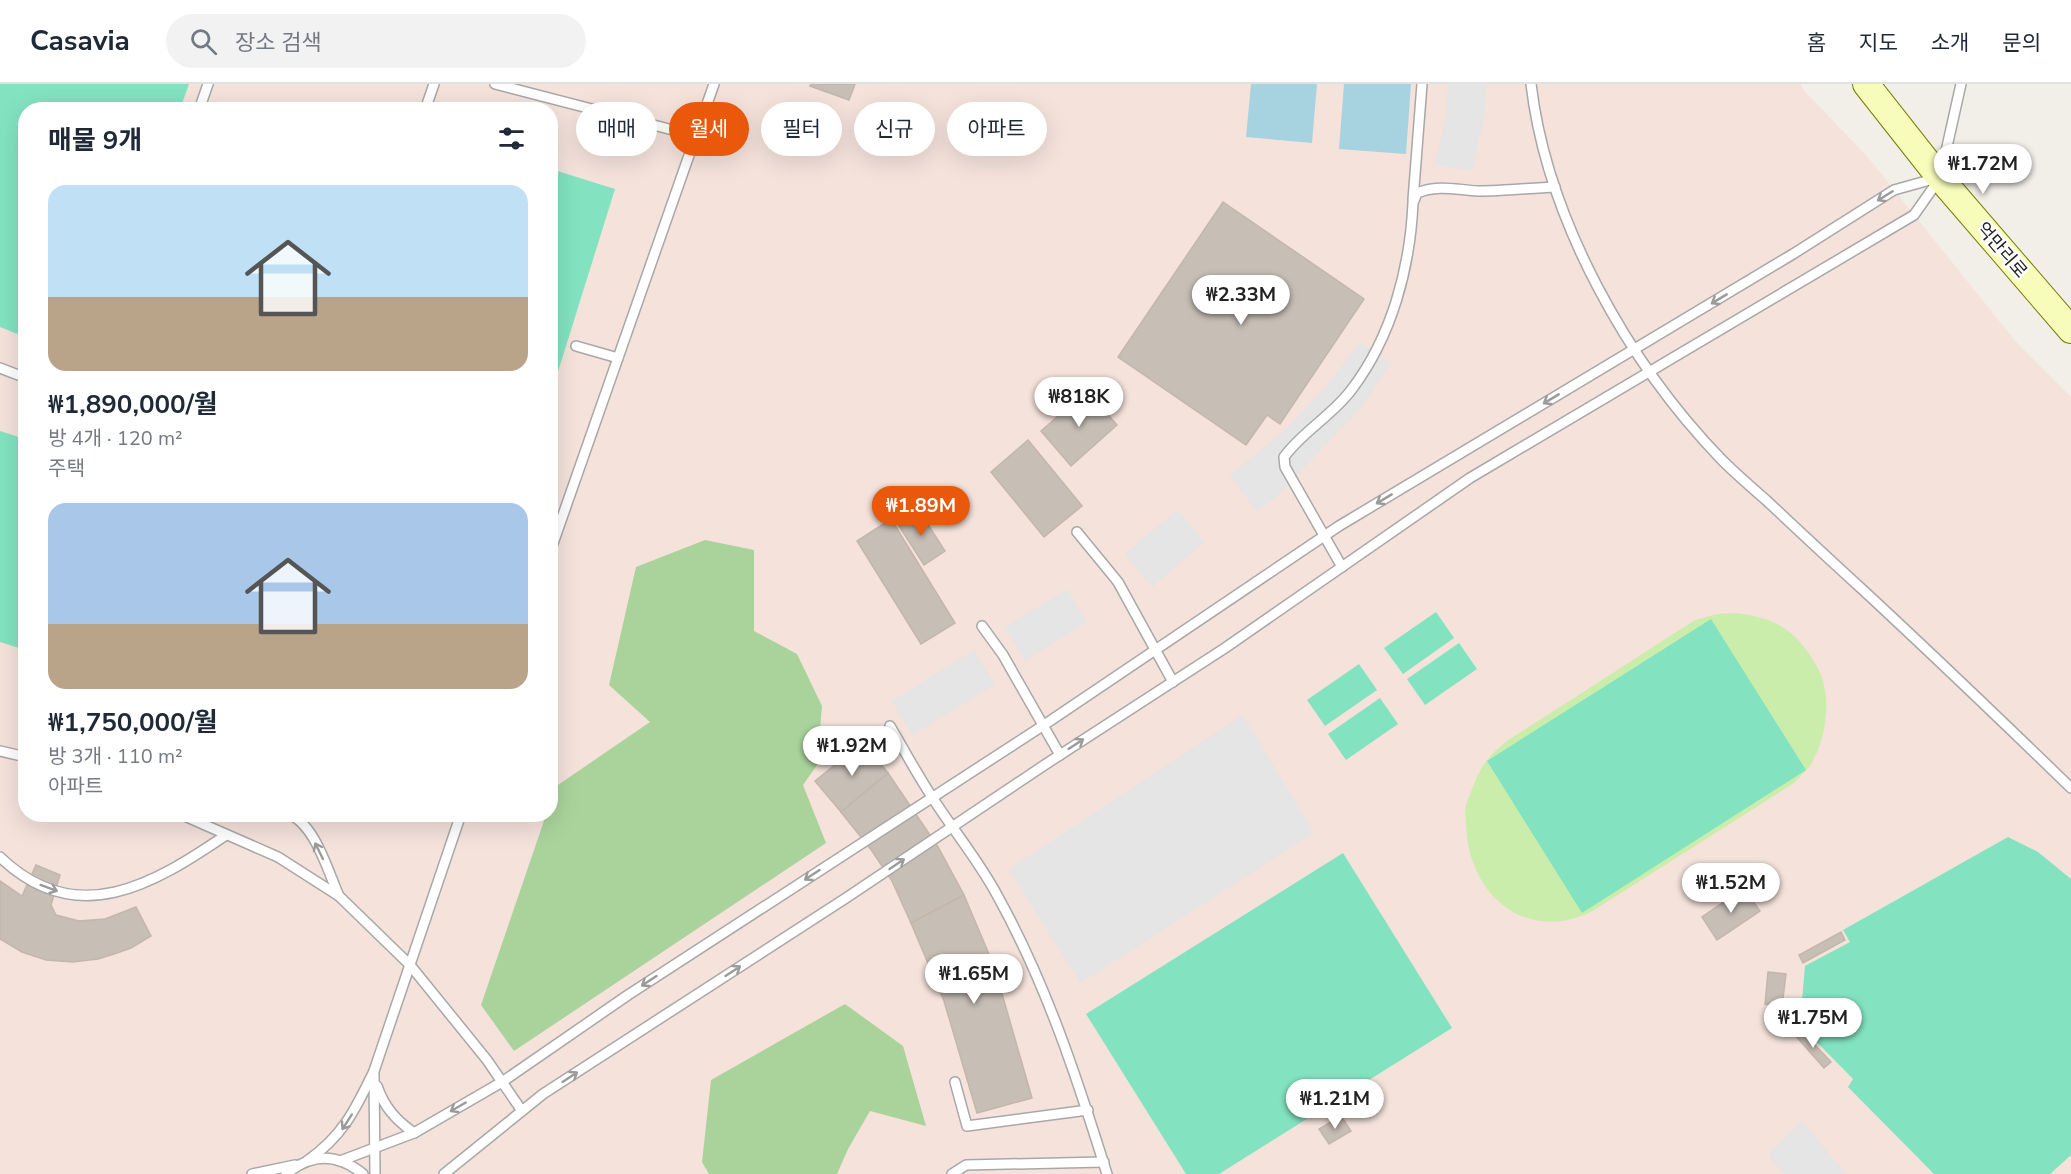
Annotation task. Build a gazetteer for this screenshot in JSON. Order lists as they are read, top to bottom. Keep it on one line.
{"streets":{"street":["억만리로"]},"page":{"header":"Casavia","search":"장소 검색","nav":["홈","지도","소개","문의"],"chip":["매매","월세","필터","신규","아파트"],"heading":"매물 9개","price":["₩1.72M","₩2.33M","₩818K","₩1.89M","₩1.92M","₩1.52M","₩1.65M","₩1.75M","₩1.21M"],"list":[{"name":"₩1,890,000/월","note":"방 4개 · 120 m² · 주택"},{"name":"₩1,750,000/월","note":"방 3개 · 110 m² · 아파트"}]}}
